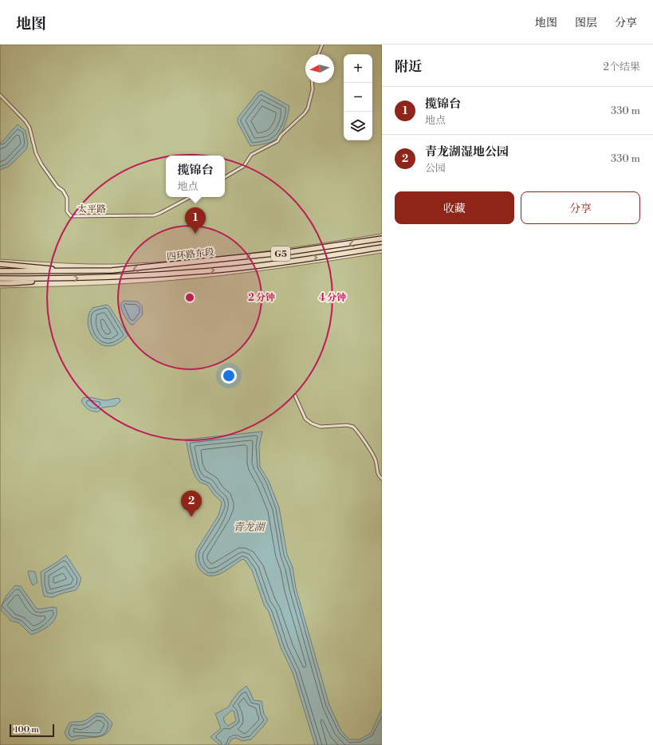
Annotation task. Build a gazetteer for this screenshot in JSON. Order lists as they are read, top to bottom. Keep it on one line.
{"streets":{"highway":["G5","四环路东段"],"street":["太平路"]},"water":["青龙湖"],"scale_bar":"100 m","north":"left","page":{"header":"地图","nav":["地图","图层","分享"],"heading":["附近","2个结果"],"map_buttons":["+","−"],"list":[{"mark":"1","name":"揽锦台","note":"地点","value":"330 m"},{"mark":"2","name":"青龙湖湿地公园","note":"公园","value":"330 m"}],"popup":["揽锦台","地点"],"buttons":["收藏","分享"],"pins":["1","2"],"scale":"100 m"},"rings":["2 分钟","4 分钟"]}
